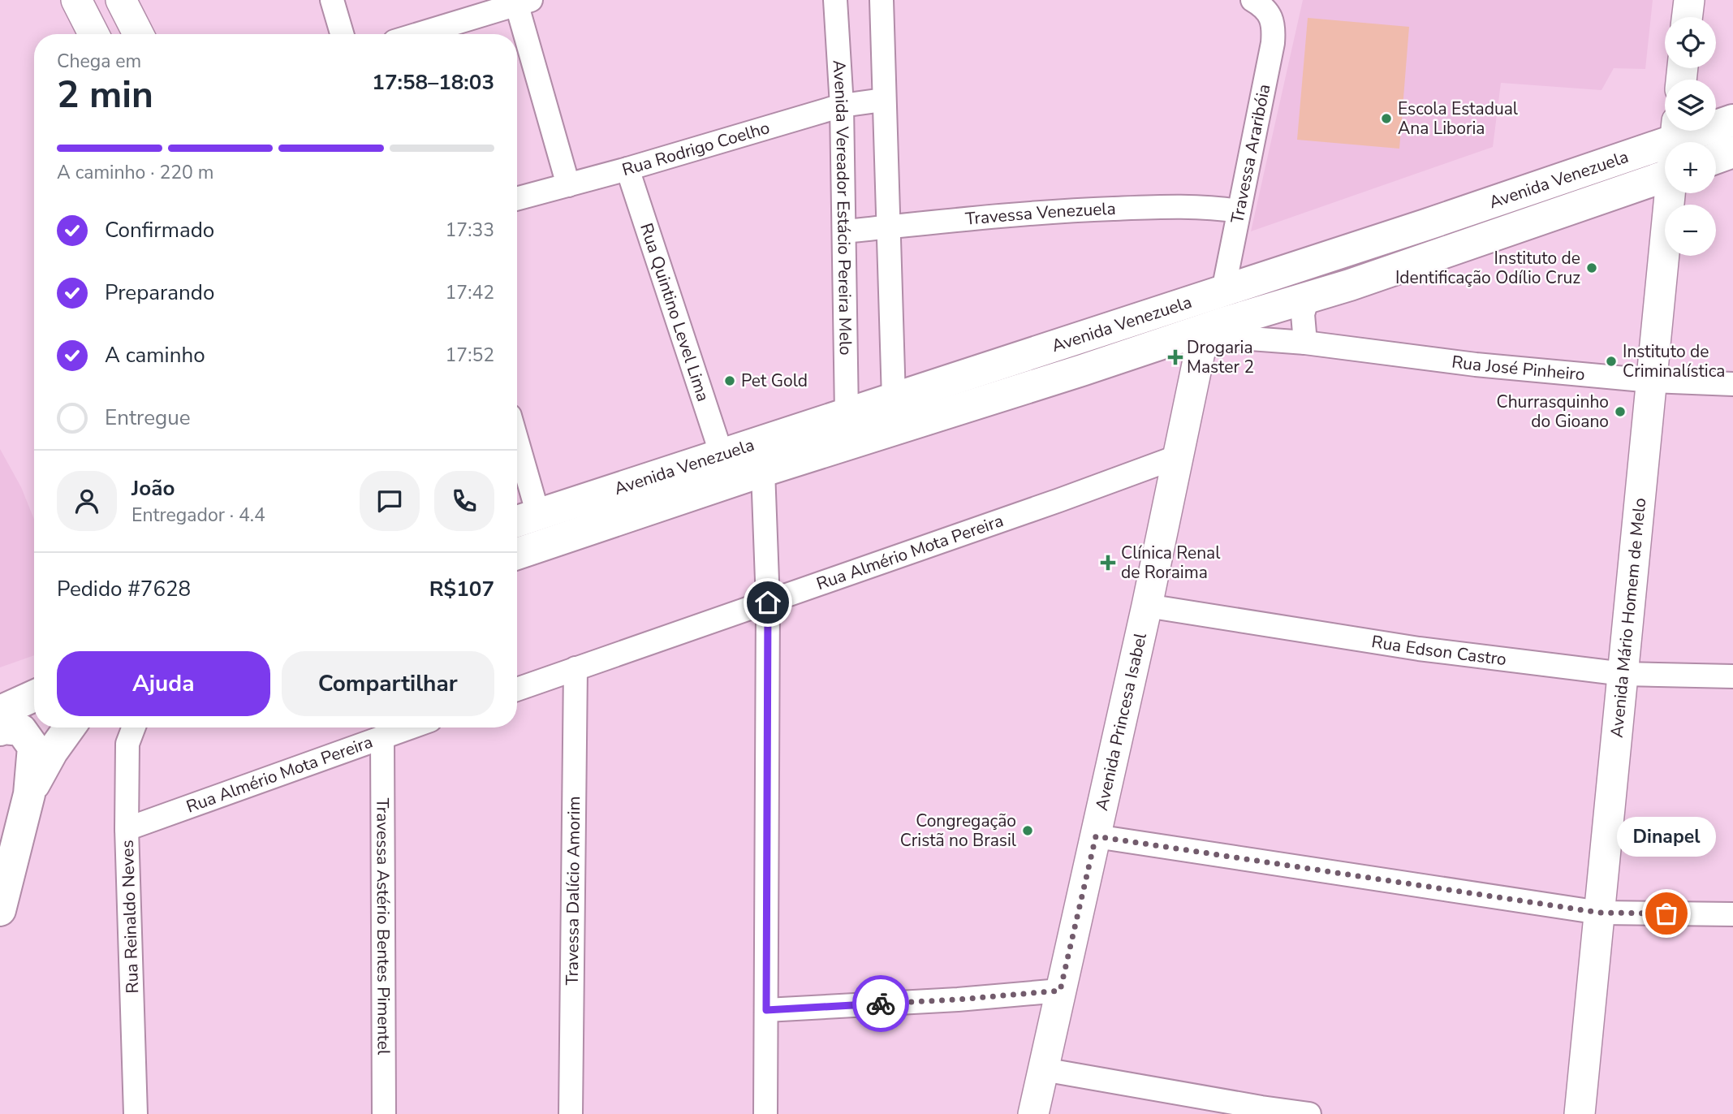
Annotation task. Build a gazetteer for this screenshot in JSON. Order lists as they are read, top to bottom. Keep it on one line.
{"streets":{"highway":["Avenida Venezuela"],"main road":["Avenida Mário Homem de Melo","Avenida Princesa Isabel"],"street":["Rua Rodrigo Coelho","Travessa Araribóia","Avenida Vereador Estácio Pereira Melo","Travessa Venezuela","Rua Quintino Level Lima","Rua José Pinheiro","Rua Almério Mota Pereira","Rua Edson Castro","Travessa Dalício Amorim","Rua Reinaldo Neves","Travessa Astério Bentes Pimentel"]},"crossings":[["Rua Rodrigo Coelho","Avenida Vereador Estácio Pereira Melo"],["Rua Rodrigo Coelho","Rua Quintino Level Lima"],["Travessa Araribóia","Avenida Venezuela"],["Travessa Araribóia","Travessa Venezuela"],["Avenida Venezuela","Avenida Vereador Estácio Pereira Melo"],["Avenida Venezuela","Rua Quintino Level Lima"],["Avenida Venezuela","Rua José Pinheiro"],["Avenida Venezuela","Avenida Princesa Isabel"],["Avenida Vereador Estácio Pereira Melo","Travessa Venezuela"],["Rua José Pinheiro","Avenida Mário Homem de Melo"],["Rua José Pinheiro","Avenida Princesa Isabel"],["Rua Almério Mota Pereira","Avenida Princesa Isabel"],["Rua Almério Mota Pereira","Travessa Dalício Amorim"],["Rua Almério Mota Pereira","Rua Reinaldo Neves"],["Rua Almério Mota Pereira","Travessa Astério Bentes Pimentel"],["Avenida Mário Homem de Melo","Rua Edson Castro"],["Rua Edson Castro","Avenida Princesa Isabel"]],"places":{"other":["Escola Estadual Ana Liboria","Instituto de Identificação Odílio Cruz","Instituto de Criminalística","Pet Gold","Churrasquinho do Gioano","Congregação Cristã no Brasil","Dinapel"],"health":["Drogaria Master 2","Clínica Renal de Roraima"]},"page":{"map_buttons":["+","−"],"heading":["2 min","Chega em","17:58–18:03"],"panel":["João","Entregador · 4.4","Pedido #7628","R$107"],"bar":"A caminho · 220 m","list":[["Confirmado","17:33"],["Preparando","17:42"],["A caminho","17:52"],"Entregue"],"buttons":["Ajuda","Compartilhar"],"bubble":"Dinapel"}}
